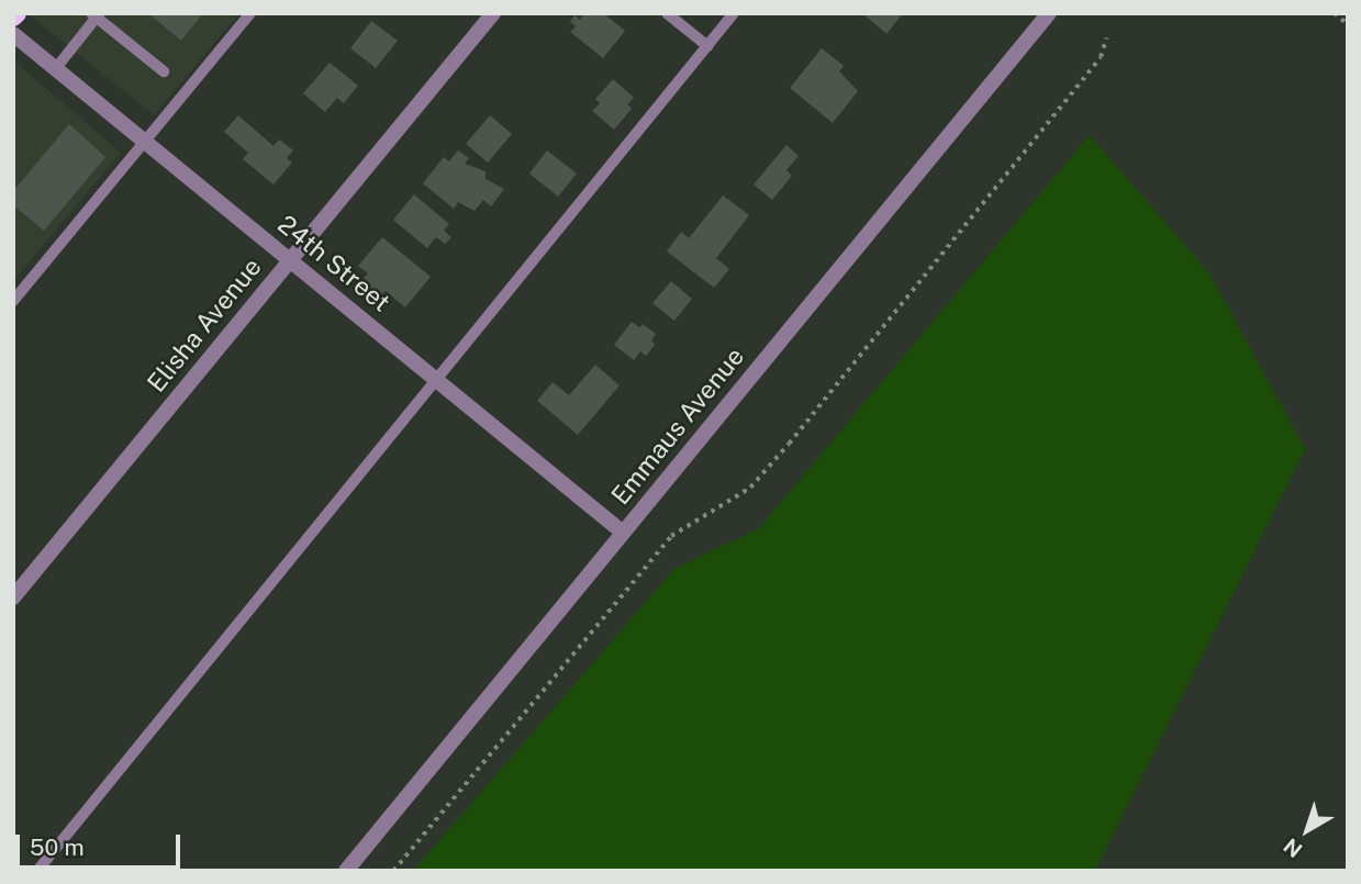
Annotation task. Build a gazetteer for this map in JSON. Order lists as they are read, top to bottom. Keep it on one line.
{"streets":{"street":["24th Street","Elisha Avenue","Emmaus Avenue"]},"crossings":[["24th Street","Elisha Avenue"],["24th Street","Emmaus Avenue"]],"scale_bar":"50 m","north":"bottom left"}
